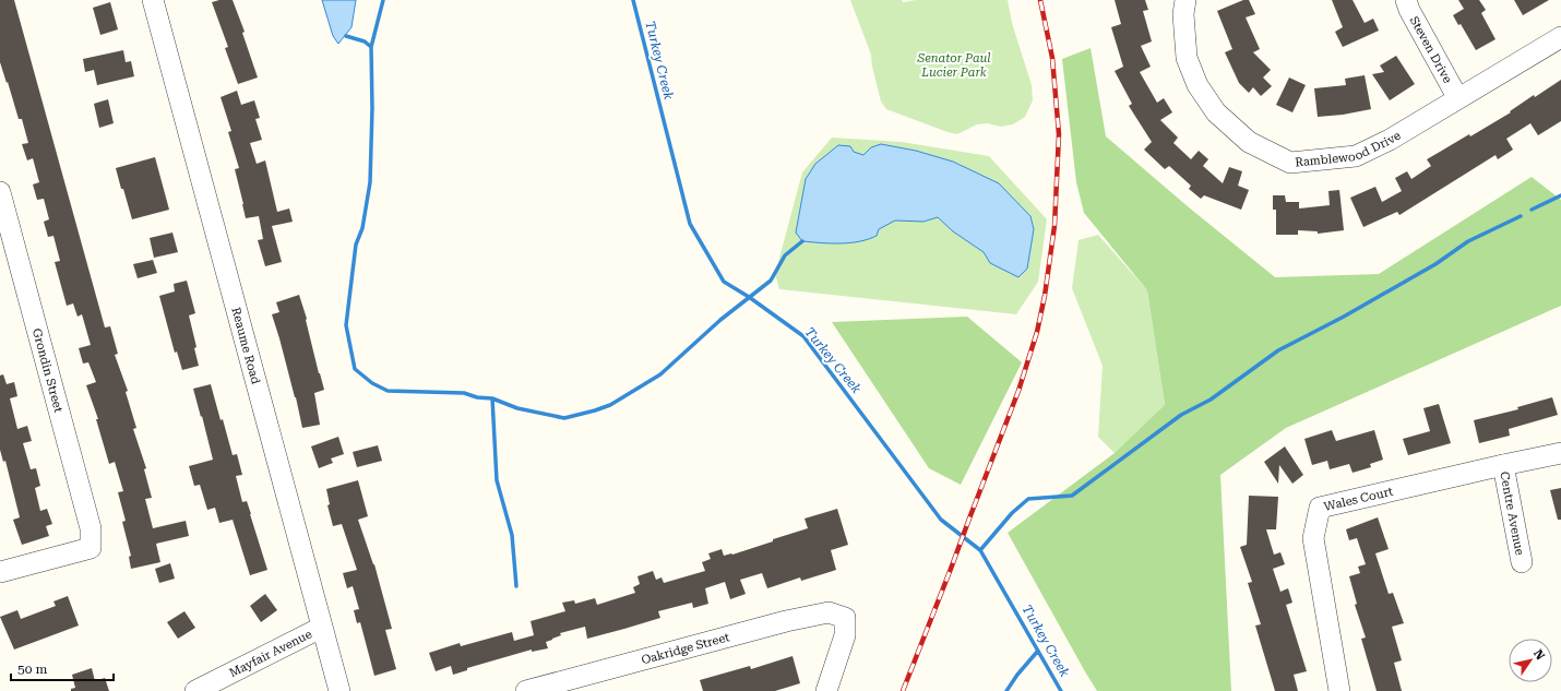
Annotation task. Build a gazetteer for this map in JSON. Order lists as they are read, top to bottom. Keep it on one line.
{"streets":{"street":["Steven Drive","Ramblewood Drive","Reaume Road","Grondin Street","Wales Court","Centre Avenue","Oakridge Street","Mayfair Avenue"]},"crossings":[["Steven Drive","Ramblewood Drive"],["Reaume Road","Mayfair Avenue"],["Wales Court","Centre Avenue"]],"water":["Turkey Creek"],"parks":["Senator Paul Lucier Park"],"scale_bar":"50 m","north":"top right"}
